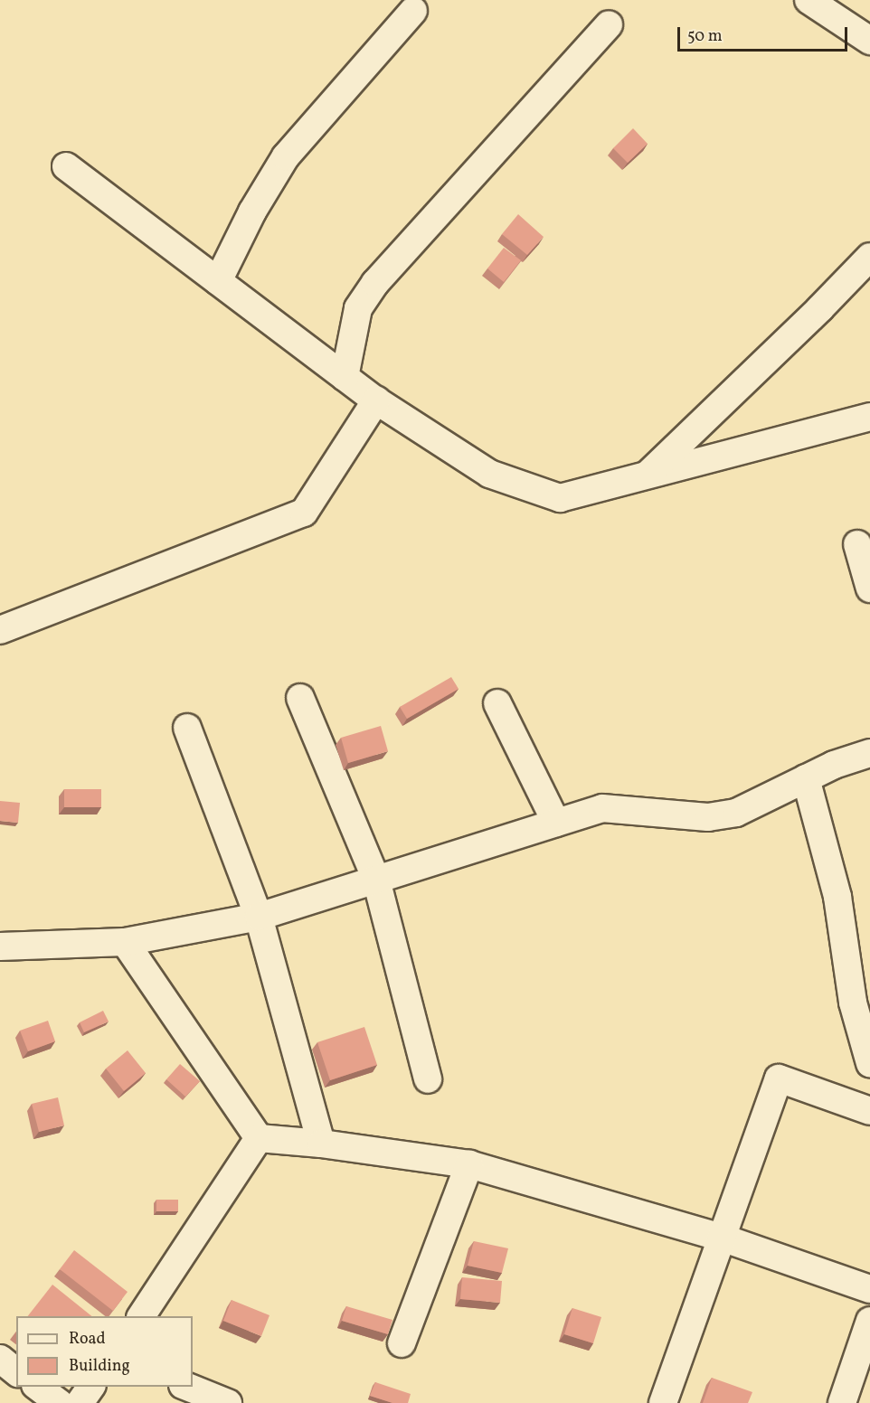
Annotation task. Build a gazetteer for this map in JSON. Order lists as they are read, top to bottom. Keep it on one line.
{"legend":["Road","Building"],"scale_bar":"50 m"}
